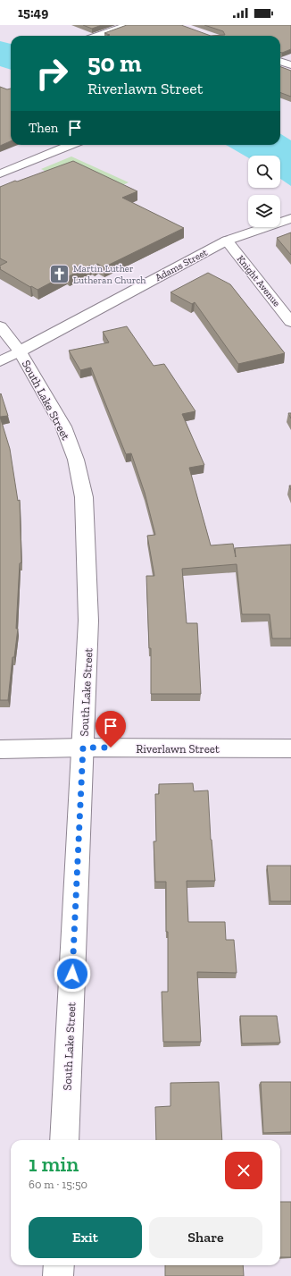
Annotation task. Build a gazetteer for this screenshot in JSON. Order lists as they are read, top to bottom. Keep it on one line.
{"streets":{"street":["Adams Street","Knight Avenue","South Lake Street","Riverlawn Street"]},"crossings":[["Adams Street","Knight Avenue"],["Adams Street","South Lake Street"],["South Lake Street","Riverlawn Street"]],"places":{"church":["Martin Luther Lutheran Church"]},"page":{"status":"15:49","turn":["50 m","Riverlawn Street"],"then":"Then","heading":["1 min","60 m · 15:50"],"buttons":["Exit","Share"]}}
